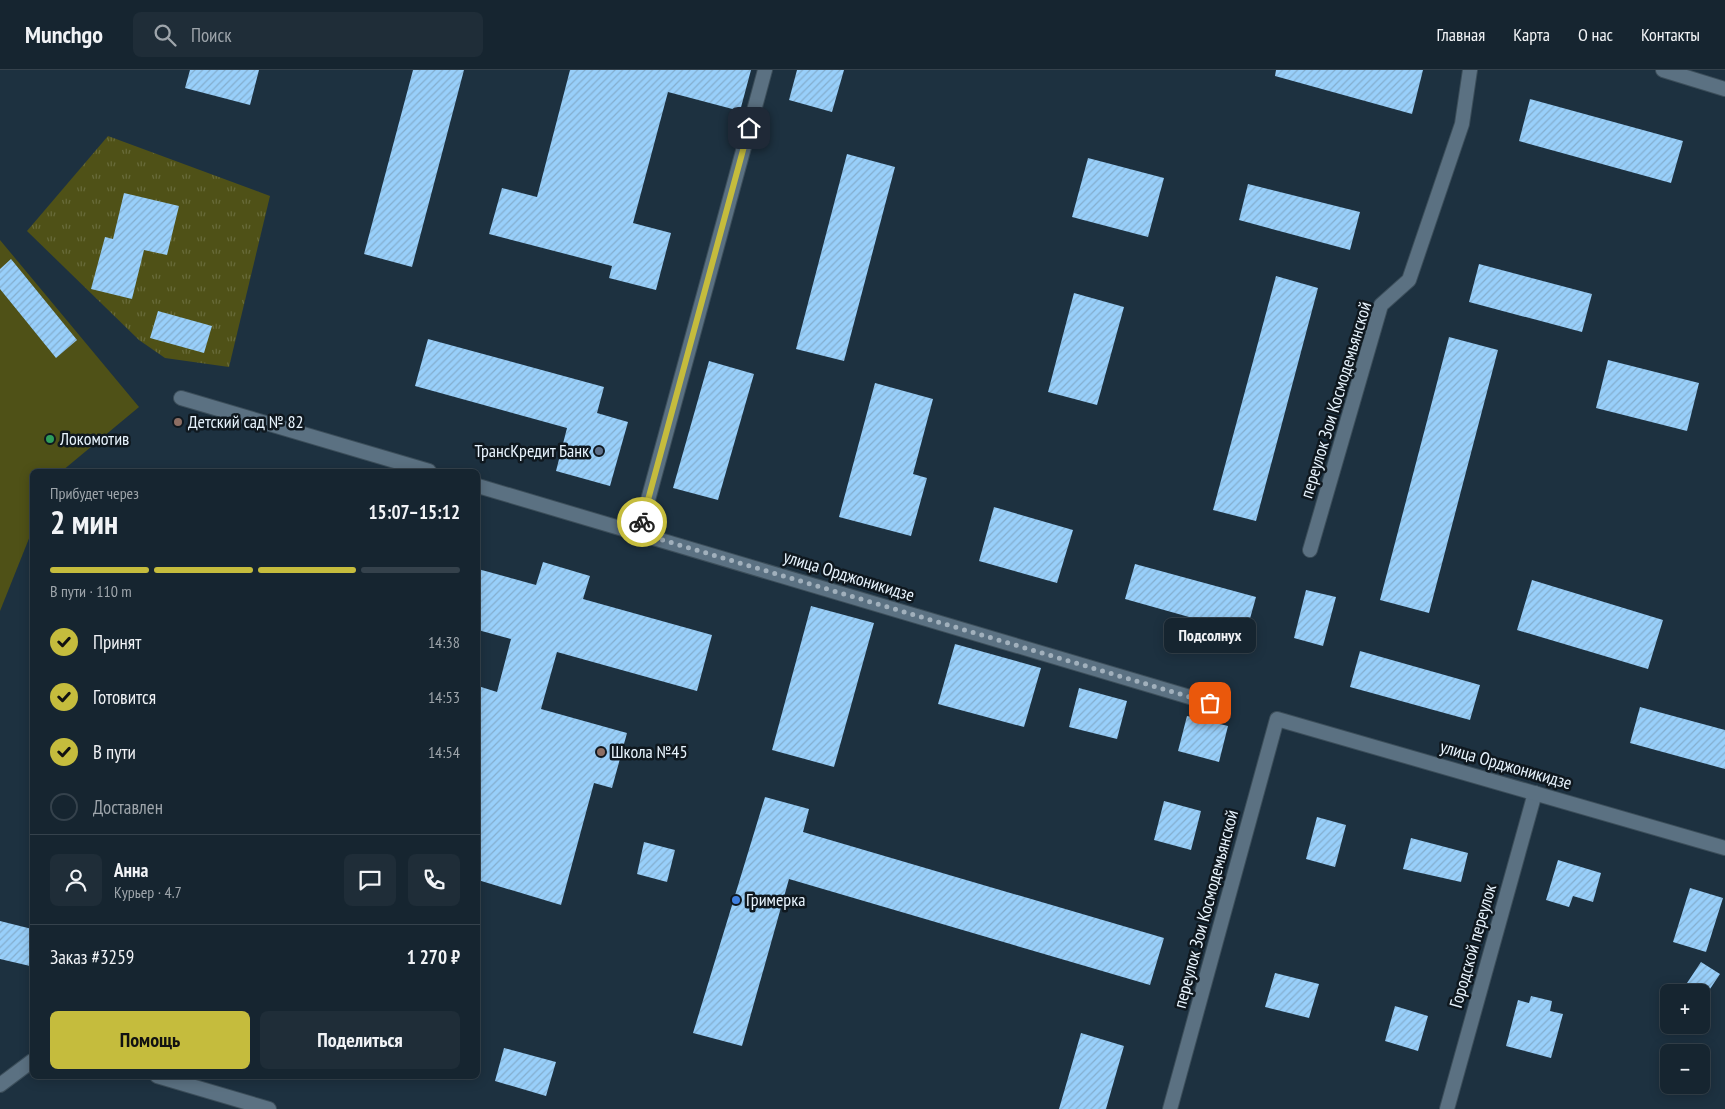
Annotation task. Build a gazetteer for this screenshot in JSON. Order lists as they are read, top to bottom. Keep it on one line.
{"streets":{"street":["переулок Зои Космодемьянской","улица Орджоникидзе","Городской переулок"]},"crossings":[["переулок Зои Космодемьянской","улица Орджоникидзе"],["улица Орджоникидзе","Городской переулок"]],"places":["Детский сад № 82","Локомотив","ТрансКредит Банк","Подсолнух","Школа №45","Гримерка"],"page":{"header":"Munchgo","search":"Поиск","nav":["Главная","Карта","О нас","Контакты"],"heading":["2 мин","Прибудет через","15:07–15:12"],"panel":["Анна","Курьер · 4.7","Заказ #3259","1 270 ₽"],"bar":"В пути · 110 m","list":[["Принят","14:38"],["Готовится","14:53"],["В пути","14:54"],"Доставлен"],"bubble":"Подсолнух","map_buttons":["+","−"],"buttons":["Помощь","Поделиться"]}}
